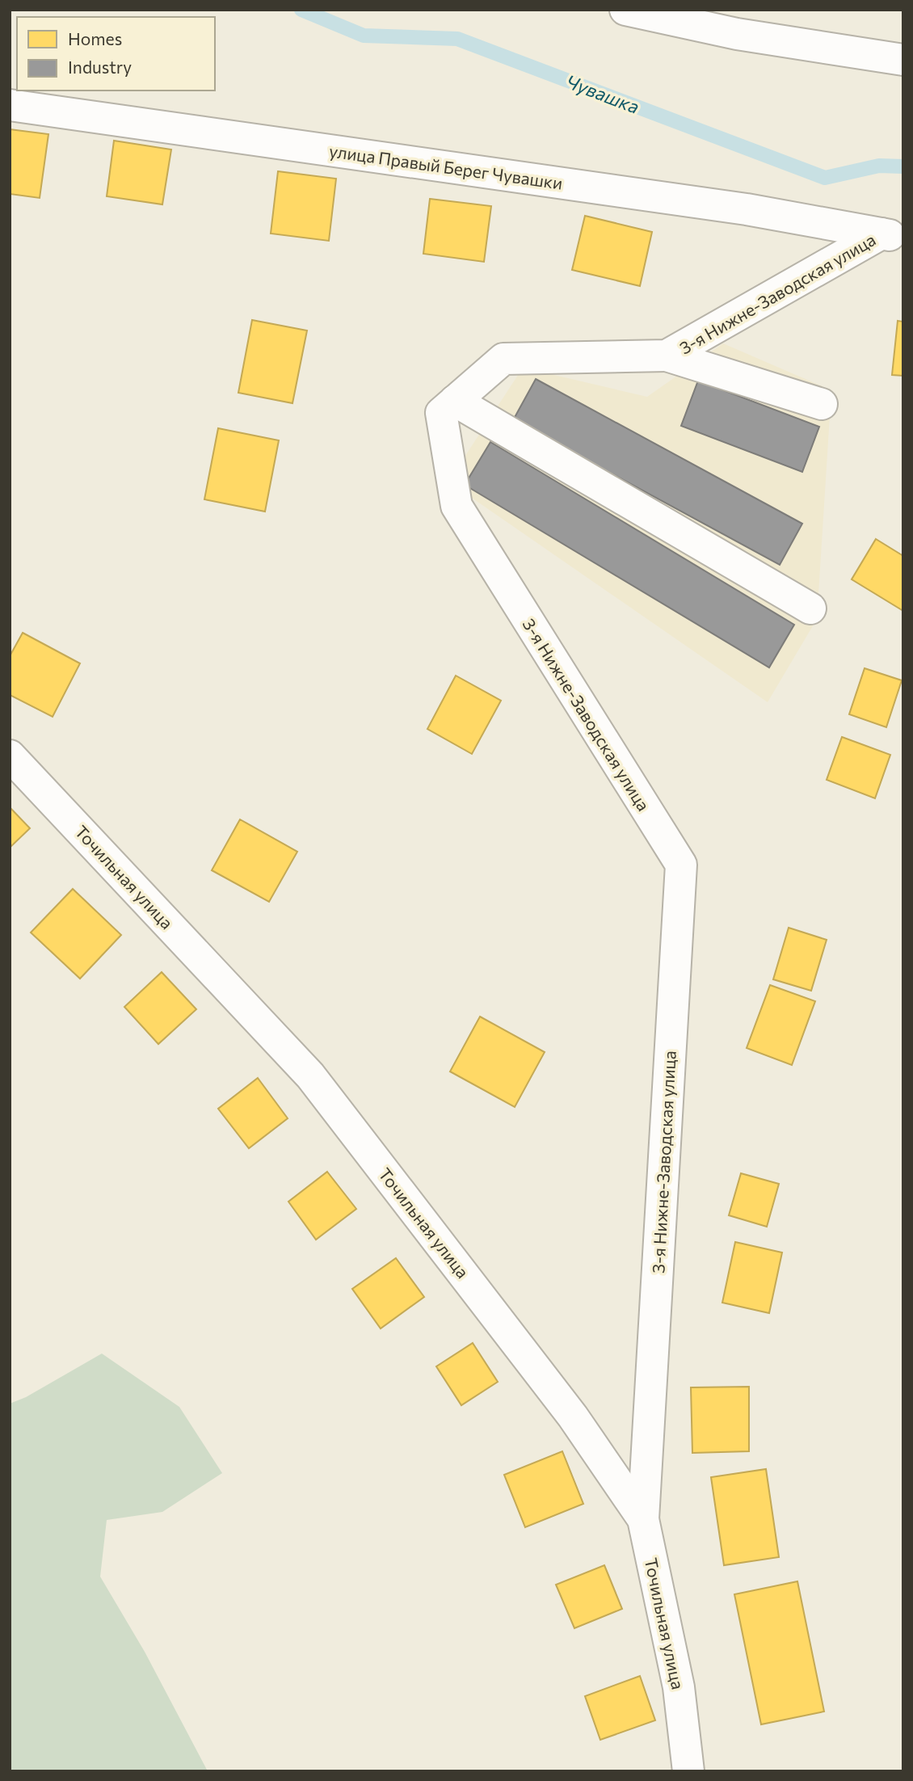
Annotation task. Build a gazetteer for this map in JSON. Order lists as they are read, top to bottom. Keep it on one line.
{"streets":{"street":["улица Правый Берег Чувашки","3-я Нижне-Заводская улица","Точильная улица"]},"crossings":[["улица Правый Берег Чувашки","3-я Нижне-Заводская улица"],["3-я Нижне-Заводская улица","Точильная улица"]],"water":["Чувашка"],"legend":["Homes","Industry"]}
